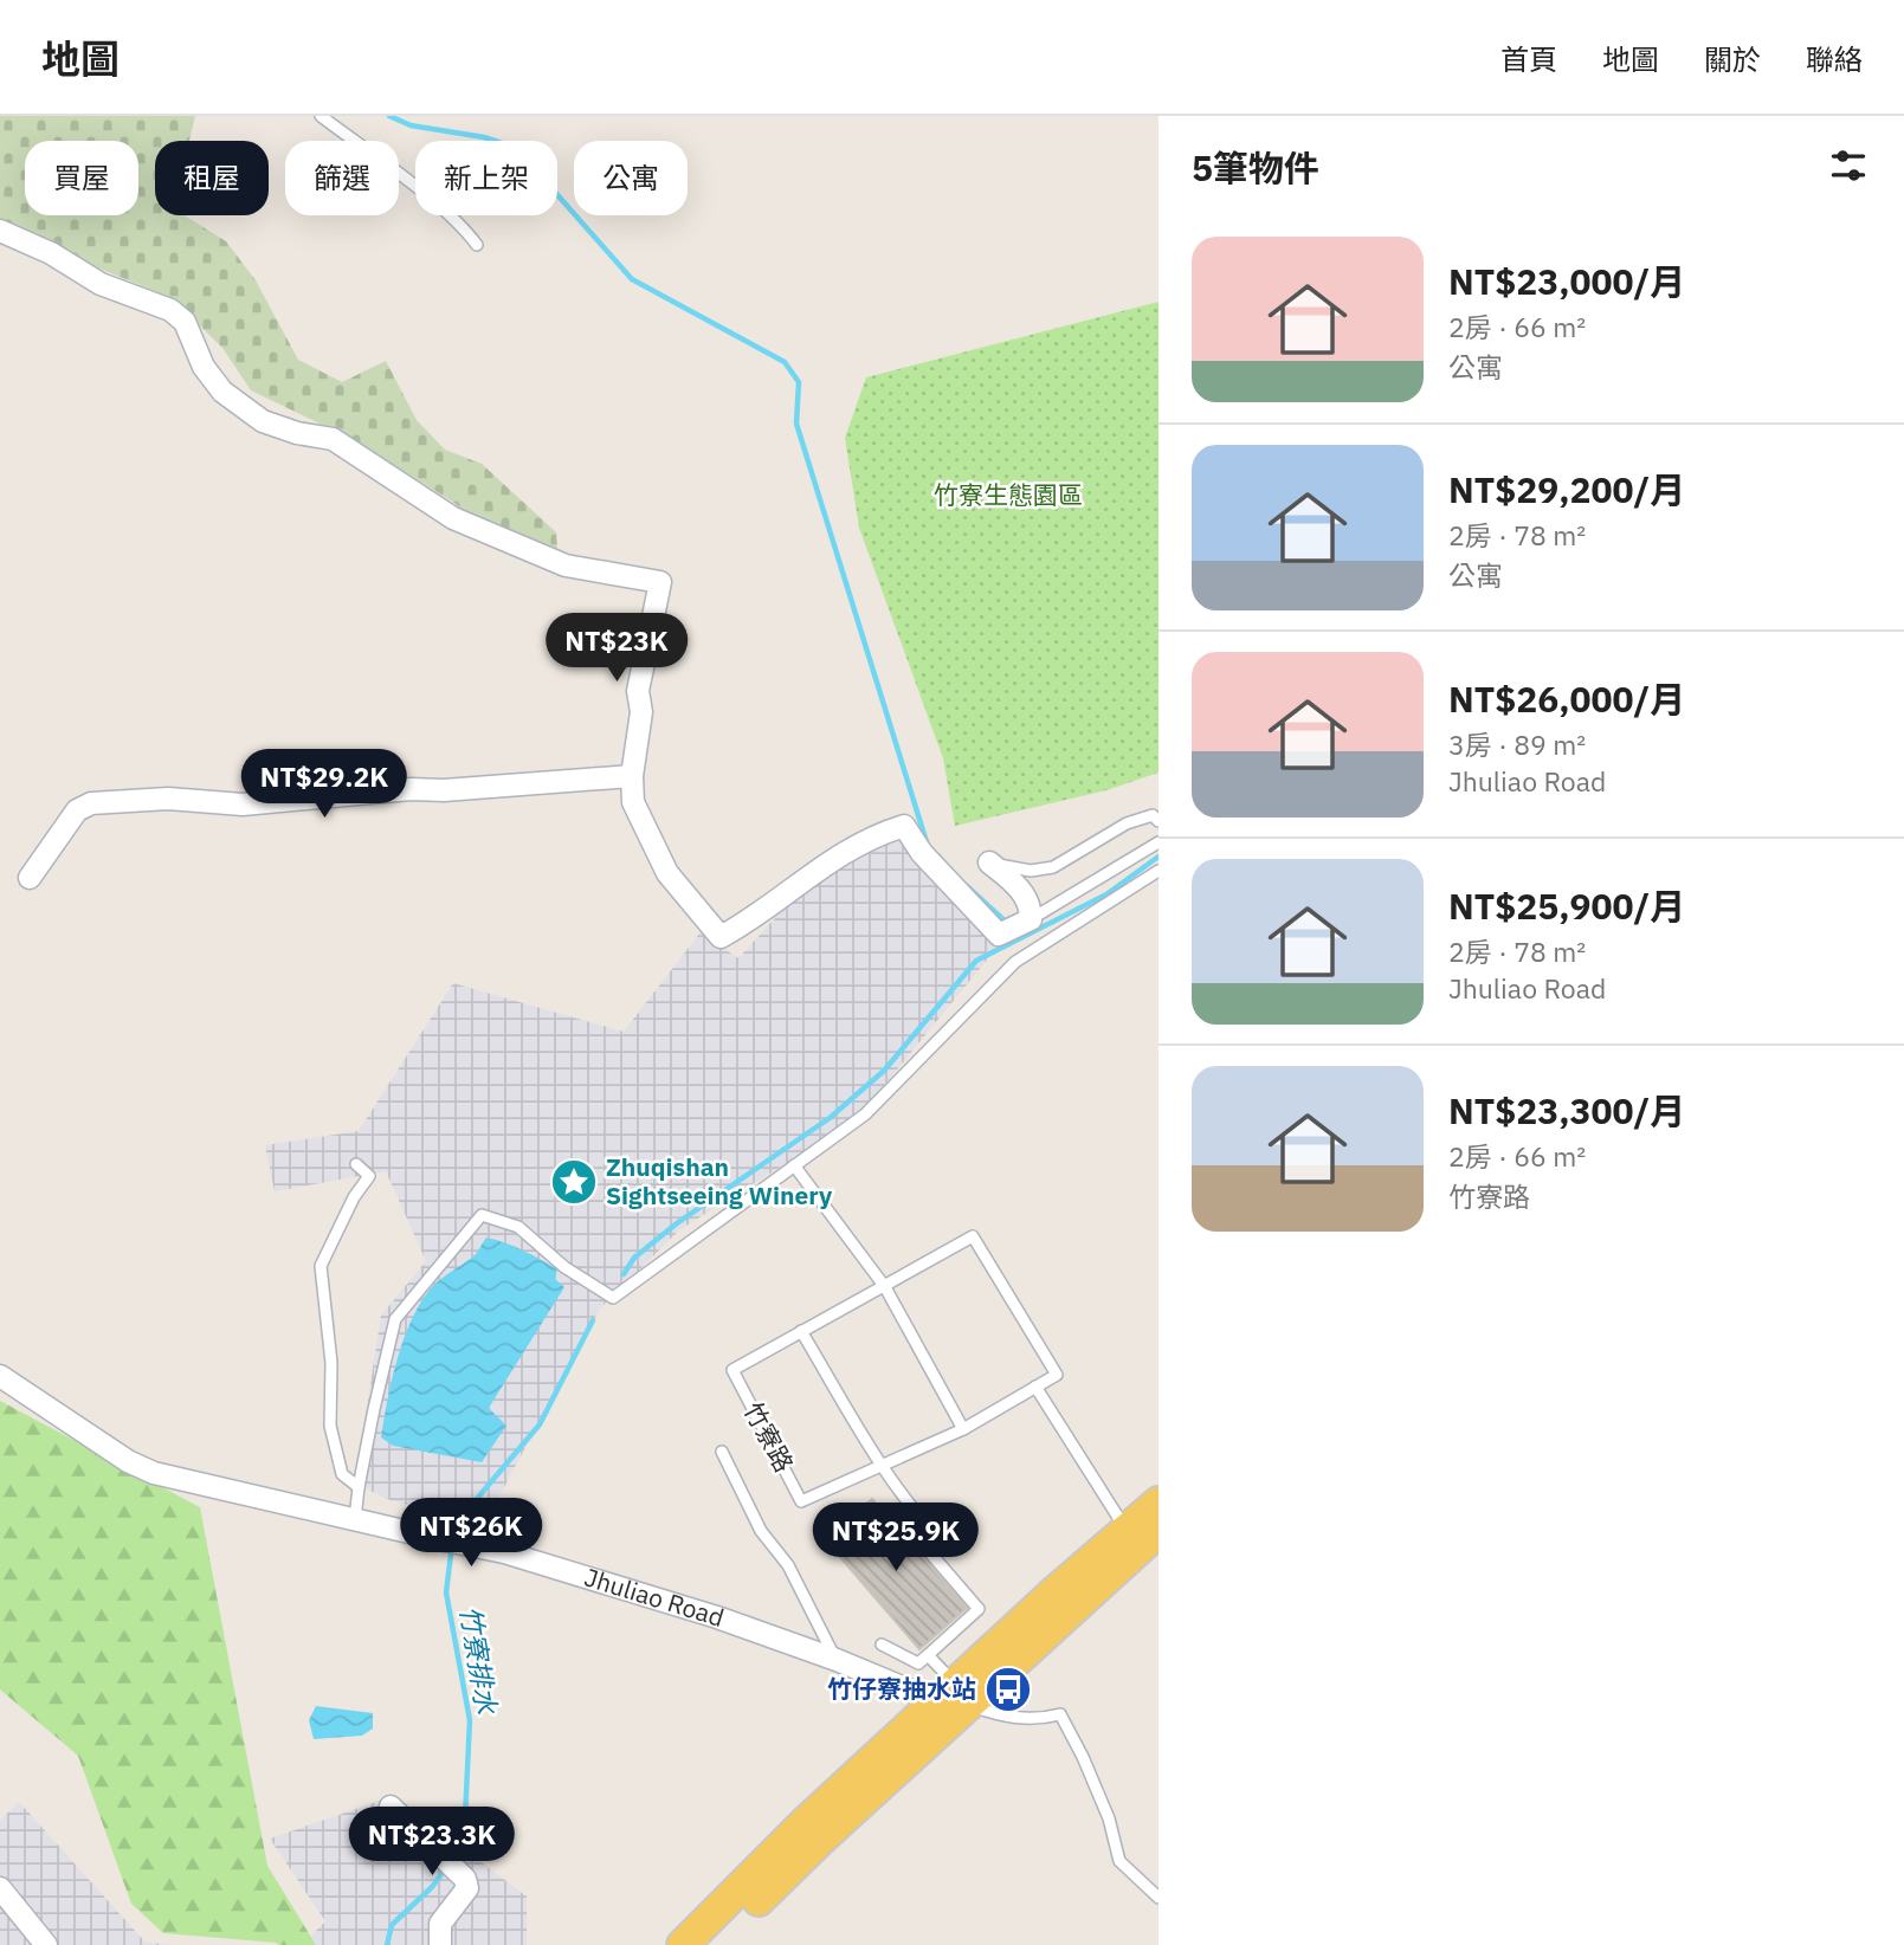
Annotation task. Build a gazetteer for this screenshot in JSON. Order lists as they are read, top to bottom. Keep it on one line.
{"streets":{"street":["Jhuliao Road"],"lane":["竹寮路"]},"water":["竹寮排水"],"parks":["竹寮生態園區"],"places":{"place":["Zhuqishan Sightseeing Winery"],"bus stop":["竹仔寮抽水站"]},"page":{"header":"地圖","nav":["首頁","地圖","關於","聯絡"],"heading":"5筆物件","chip":["買屋","租屋","篩選","新上架","公寓"],"list":[{"name":"NT$23,000/月","note":"2房 · 66 m² · 公寓"},{"name":"NT$29,200/月","note":"2房 · 78 m² · 公寓"},{"name":"NT$26,000/月","note":"3房 · 89 m² · Jhuliao Road"},{"name":"NT$25,900/月","note":"2房 · 78 m² · Jhuliao Road"},{"name":"NT$23,300/月","note":"2房 · 66 m² · 竹寮路"}],"price":["NT$23K","NT$29.2K","NT$26K","NT$25.9K","NT$23.3K"]}}
